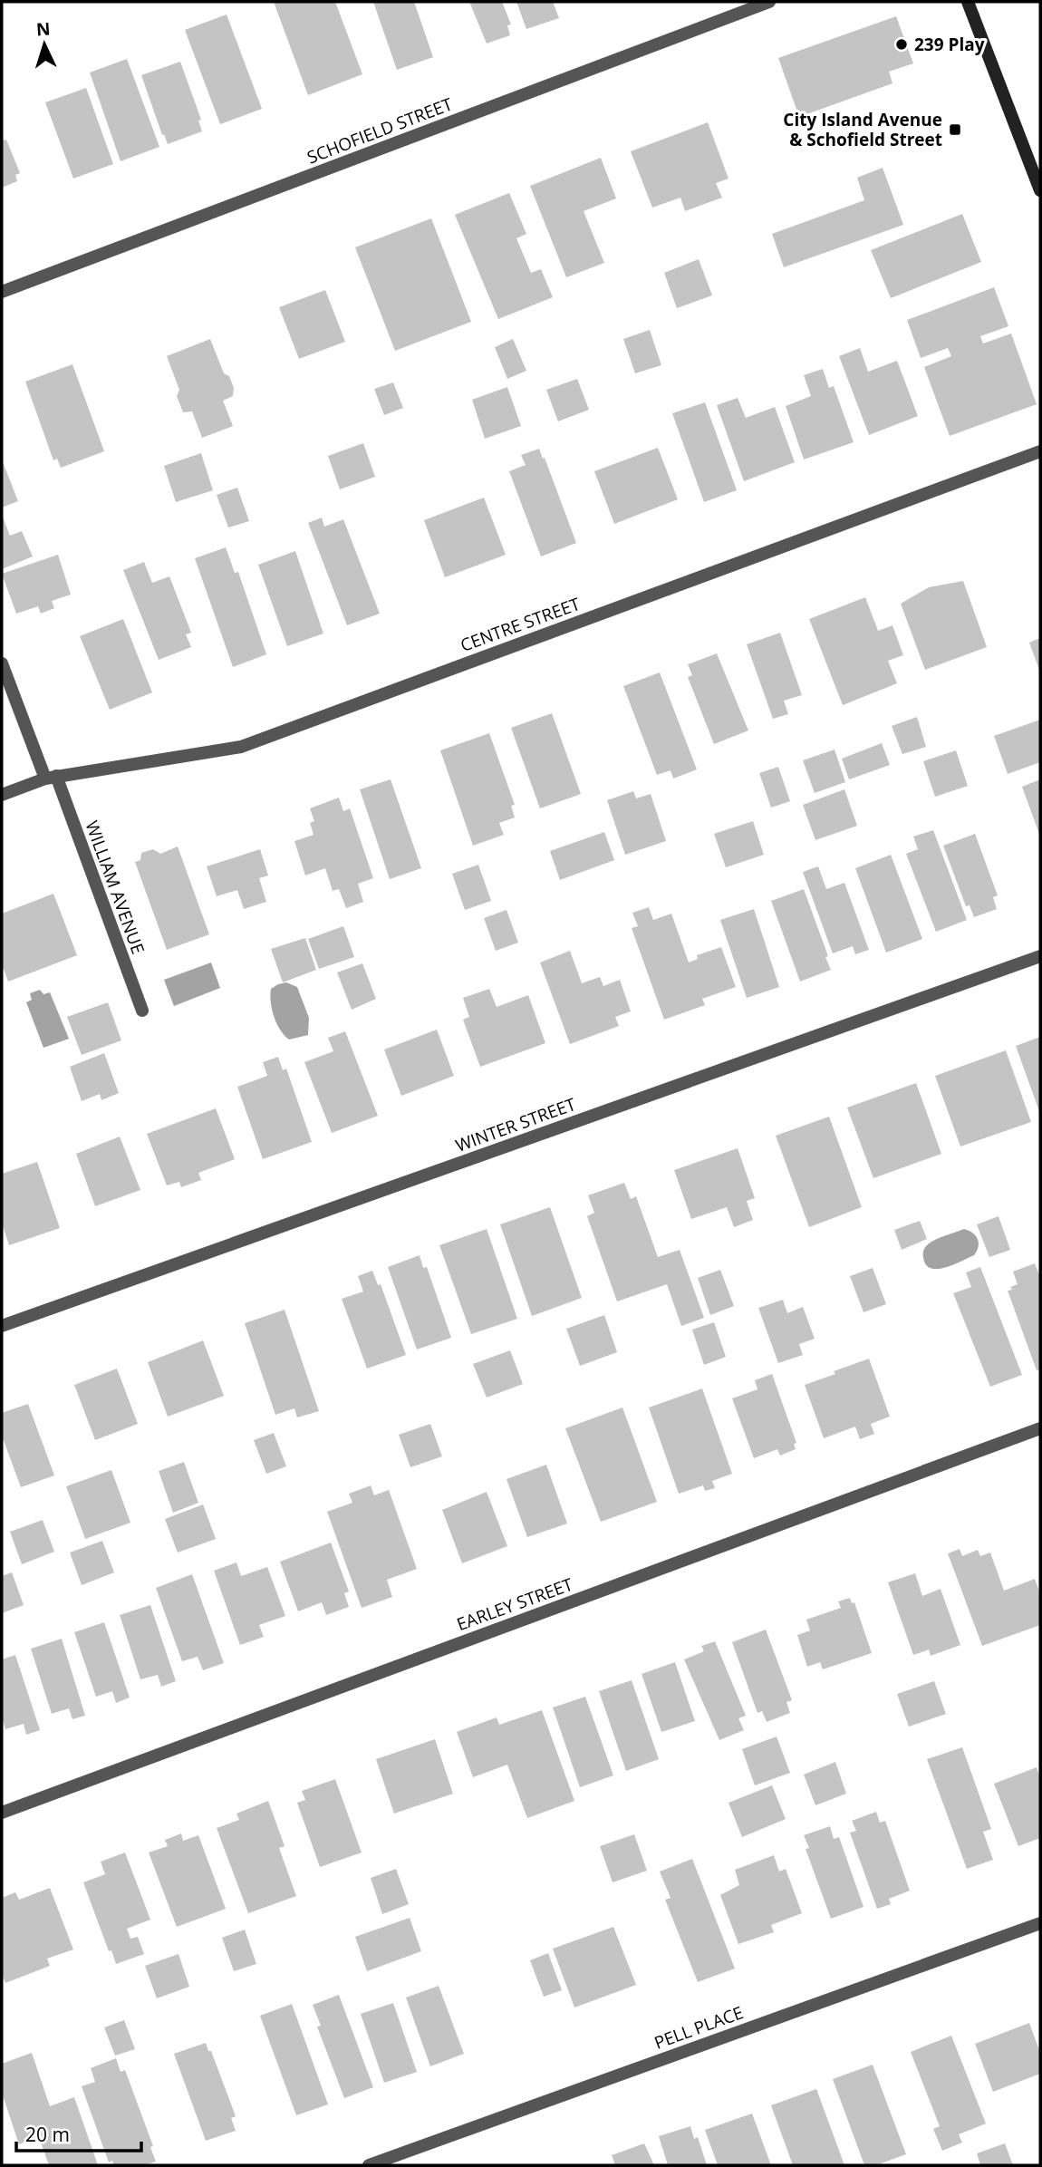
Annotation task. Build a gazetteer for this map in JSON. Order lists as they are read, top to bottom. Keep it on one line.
{"streets":{"street":["SCHOFIELD STREET","CENTRE STREET","WILLIAM AVENUE","WINTER STREET","EARLEY STREET","PELL PLACE"]},"crossings":[["CENTRE STREET","WILLIAM AVENUE"]],"places":{"other":["239 Play"],"transit":["City Island Avenue & Schofield Street"]},"scale_bar":"20 m","north":"top"}
